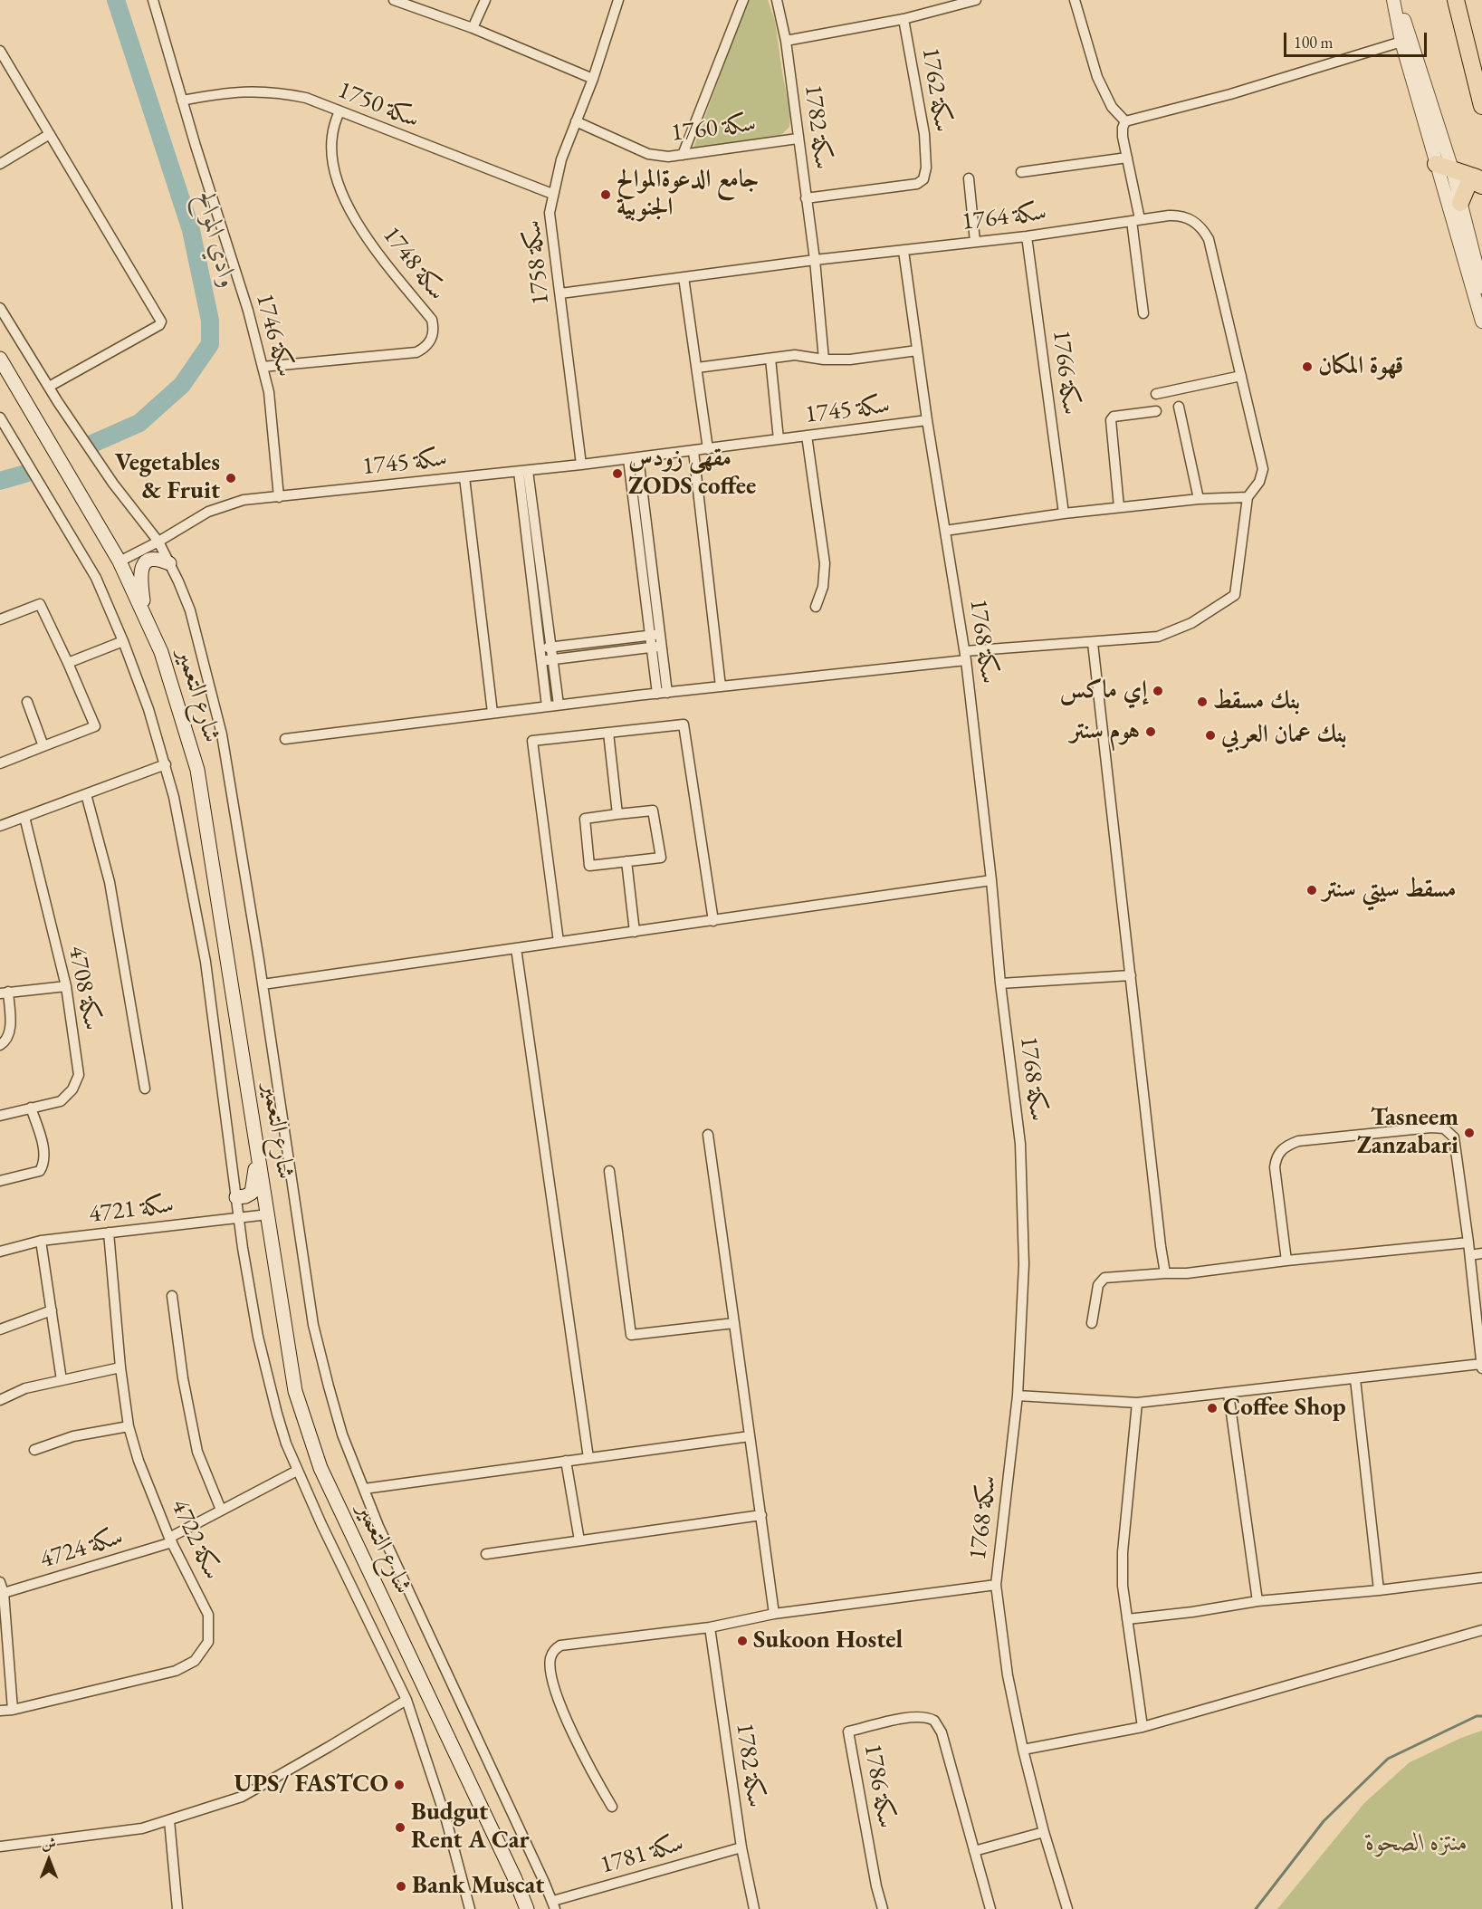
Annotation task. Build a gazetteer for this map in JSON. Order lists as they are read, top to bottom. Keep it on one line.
{"streets":{"main road":["شارع التعمير"],"street":["سكة 1762","سكة 1750","سكة 1782","سكة 1760","سكة 1764","سكة 1758","سكة 1748","سكة 1746","سكة 1766","سكة 1745","سكة 1768","سكة 4708","سكة 4721","سكة 4722","سكة 4724","سكة 1786","سكة 1781"]},"crossings":[["سكة 1762","سكة 1782"],["سكة 1750","سكة 1758"],["سكة 1750","سكة 1748"],["سكة 1750","سكة 1746"],["سكة 1782","سكة 1760"],["سكة 1782","سكة 1764"],["سكة 1782","سكة 1781"],["سكة 1760","سكة 1758"],["سكة 1764","سكة 1758"],["سكة 1764","سكة 1766"],["سكة 1764","سكة 1768"],["سكة 1758","سكة 1745"],["سكة 1748","سكة 1746"],["سكة 1746","سكة 1745"],["سكة 1745","سكة 1768"],["سكة 1745","شارع التعمير"],["شارع التعمير","سكة 4721"],["سكة 4721","سكة 4722"],["سكة 4722","سكة 4724"]],"water":["وادي الموالح"],"parks":["منتزه الصحوة"],"places":["جامع الدعوةالموالح الجنوبية","قهوة المكان","مقهى زودس ZODS coffee","Vegetables & Fruit","إي ماكس","بنك مسقط","هوم سنتر","بنك عمان العربي","مسقط سيتي سنتر","Tasneem Zanzabari","Coffee Shop","Sukoon Hostel","UPS/ FASTCO","Budgut Rent A Car","Bank Muscat"],"scale_bar":"100 m","north":"top"}
